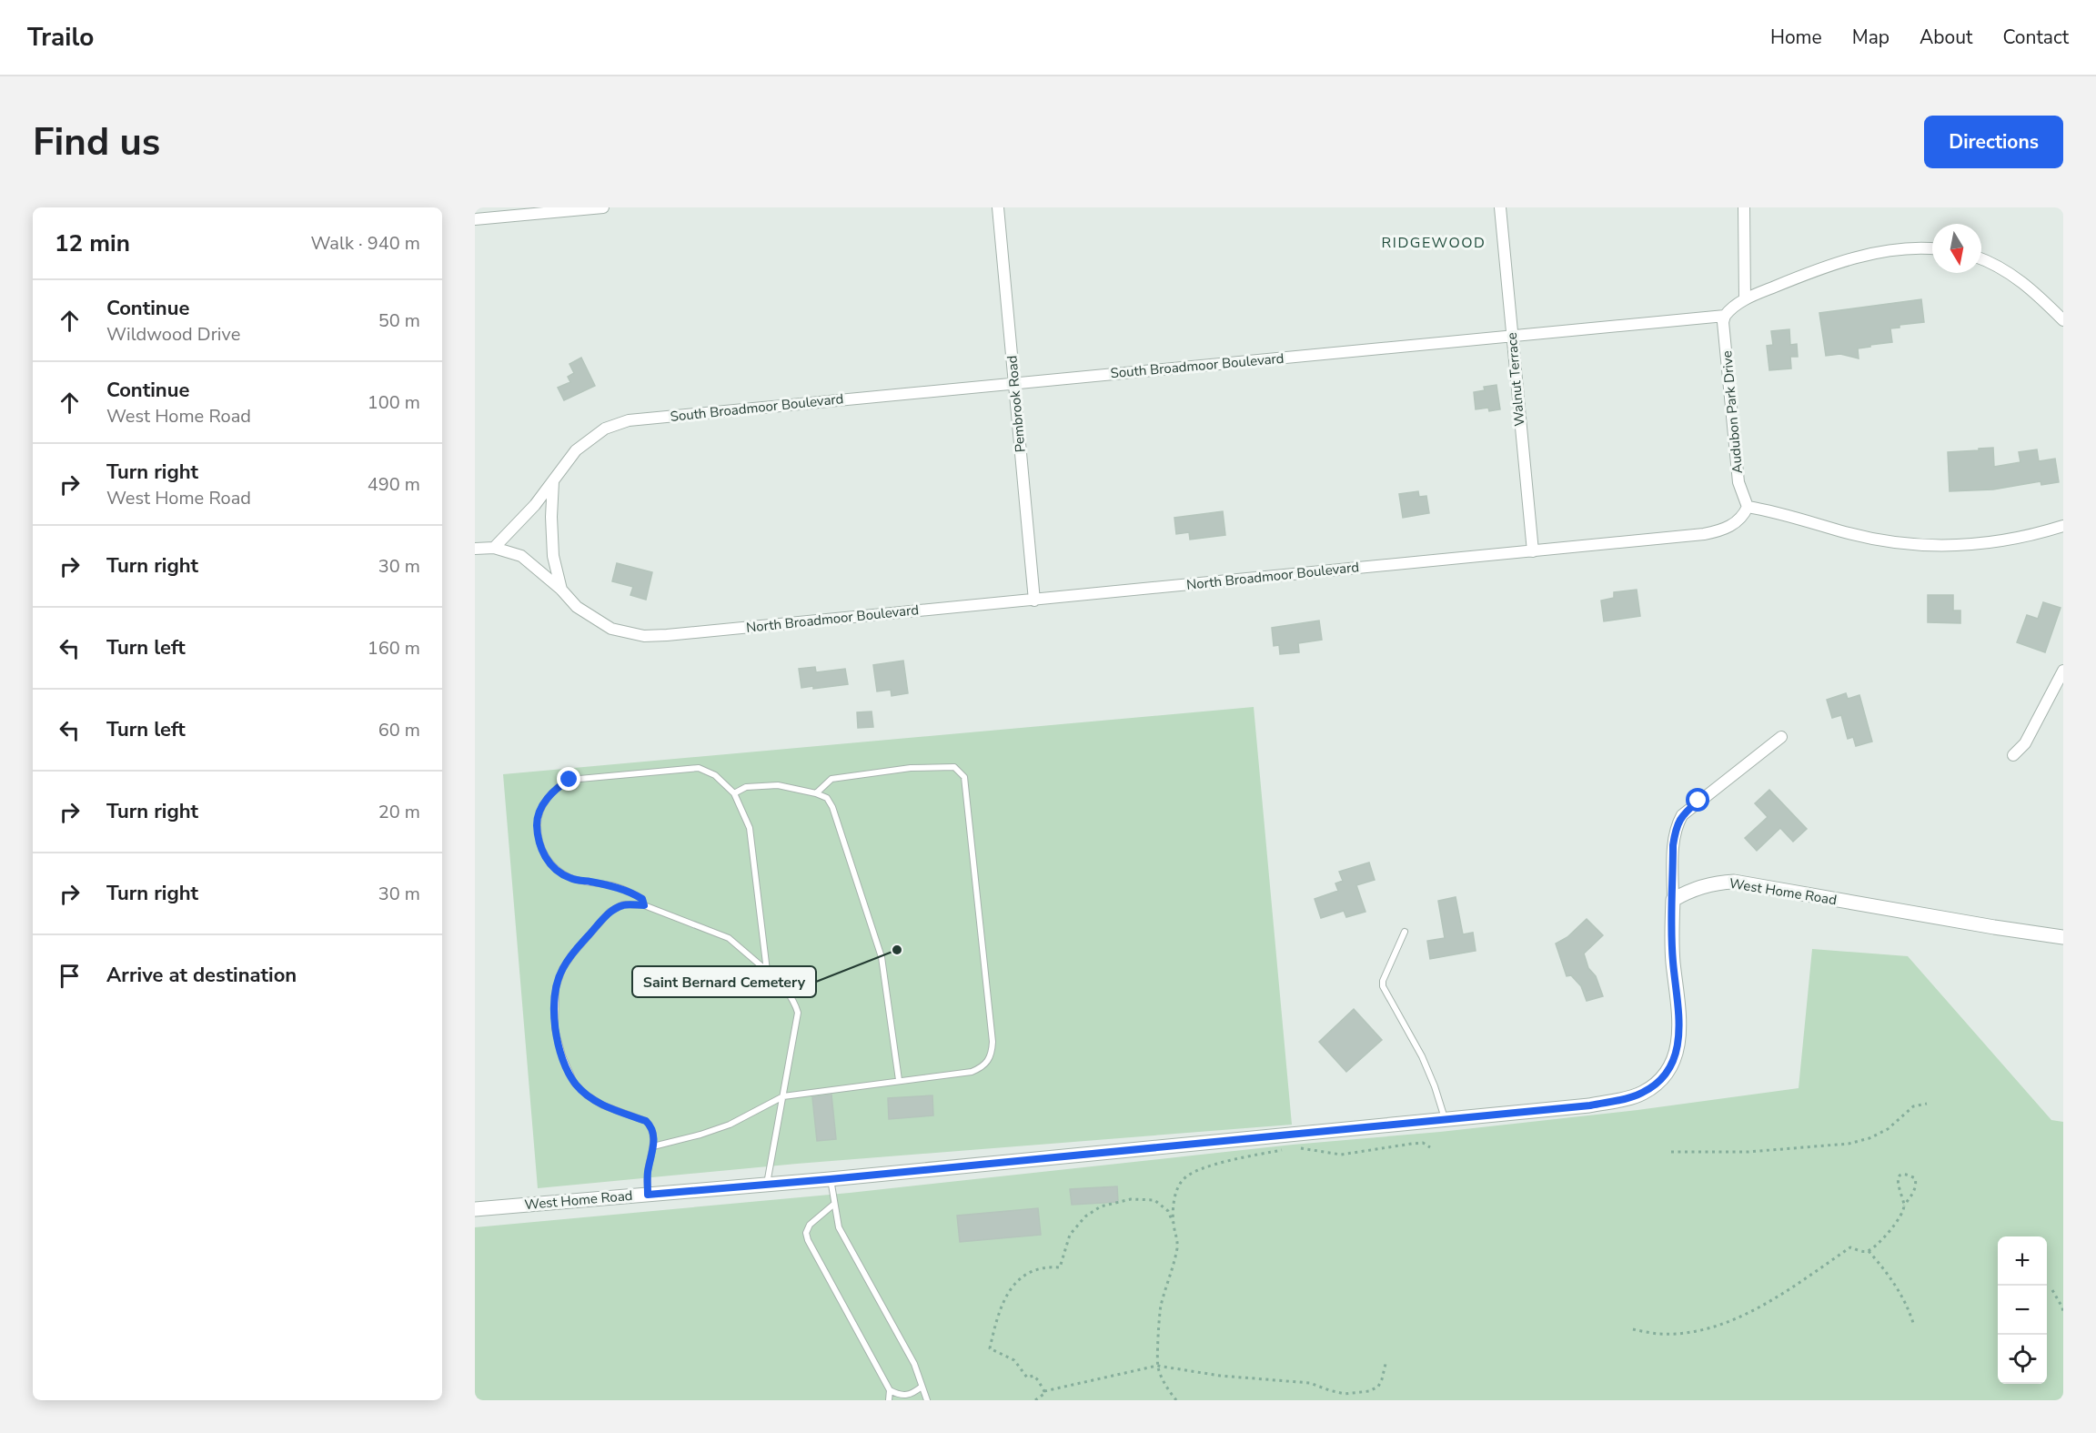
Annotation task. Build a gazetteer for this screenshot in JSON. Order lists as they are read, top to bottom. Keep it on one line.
{"streets":{"street":["South Broadmoor Boulevard","Walnut Terrace","Pembrook Road","Audubon Park Drive","North Broadmoor Boulevard","West Home Road"]},"crossings":[["South Broadmoor Boulevard","Walnut Terrace"],["South Broadmoor Boulevard","Pembrook Road"],["South Broadmoor Boulevard","Audubon Park Drive"],["South Broadmoor Boulevard","North Broadmoor Boulevard"],["Walnut Terrace","North Broadmoor Boulevard"],["Pembrook Road","North Broadmoor Boulevard"],["Audubon Park Drive","North Broadmoor Boulevard"]],"districts":["RIDGEWOOD"],"places":["Saint Bernard Cemetery"],"north":"bottom","page":{"header":"Trailo","nav":["Home","Map","About","Contact"],"buttons":"Directions","title":"Find us","heading":["12 min","Walk · 940 m"],"list":[["Continue","Wildwood Drive","50 m"],["Continue","West Home Road","100 m"],["Turn right","West Home Road","490 m"],["Turn right","30 m"],["Turn left","160 m"],["Turn left","60 m"],["Turn right","20 m"],["Turn right","30 m"],"Arrive at destination"],"map_buttons":["+","−"]}}
